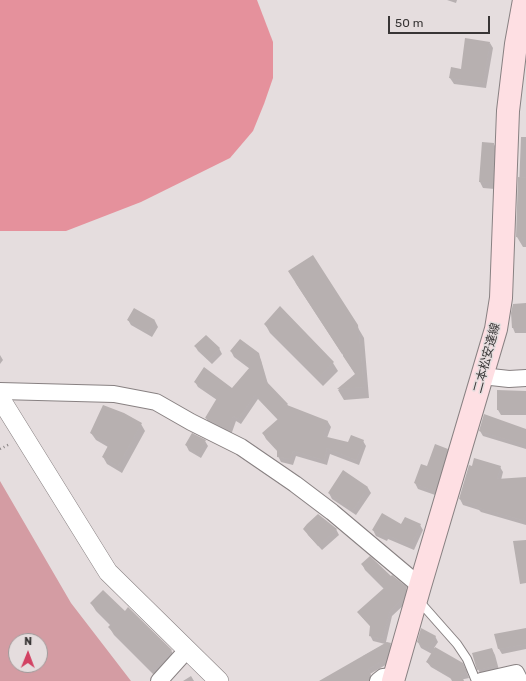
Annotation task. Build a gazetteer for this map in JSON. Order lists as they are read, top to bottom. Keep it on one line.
{"streets":{"main road":["二本松安達線"]},"scale_bar":"50 m","north":"top"}
